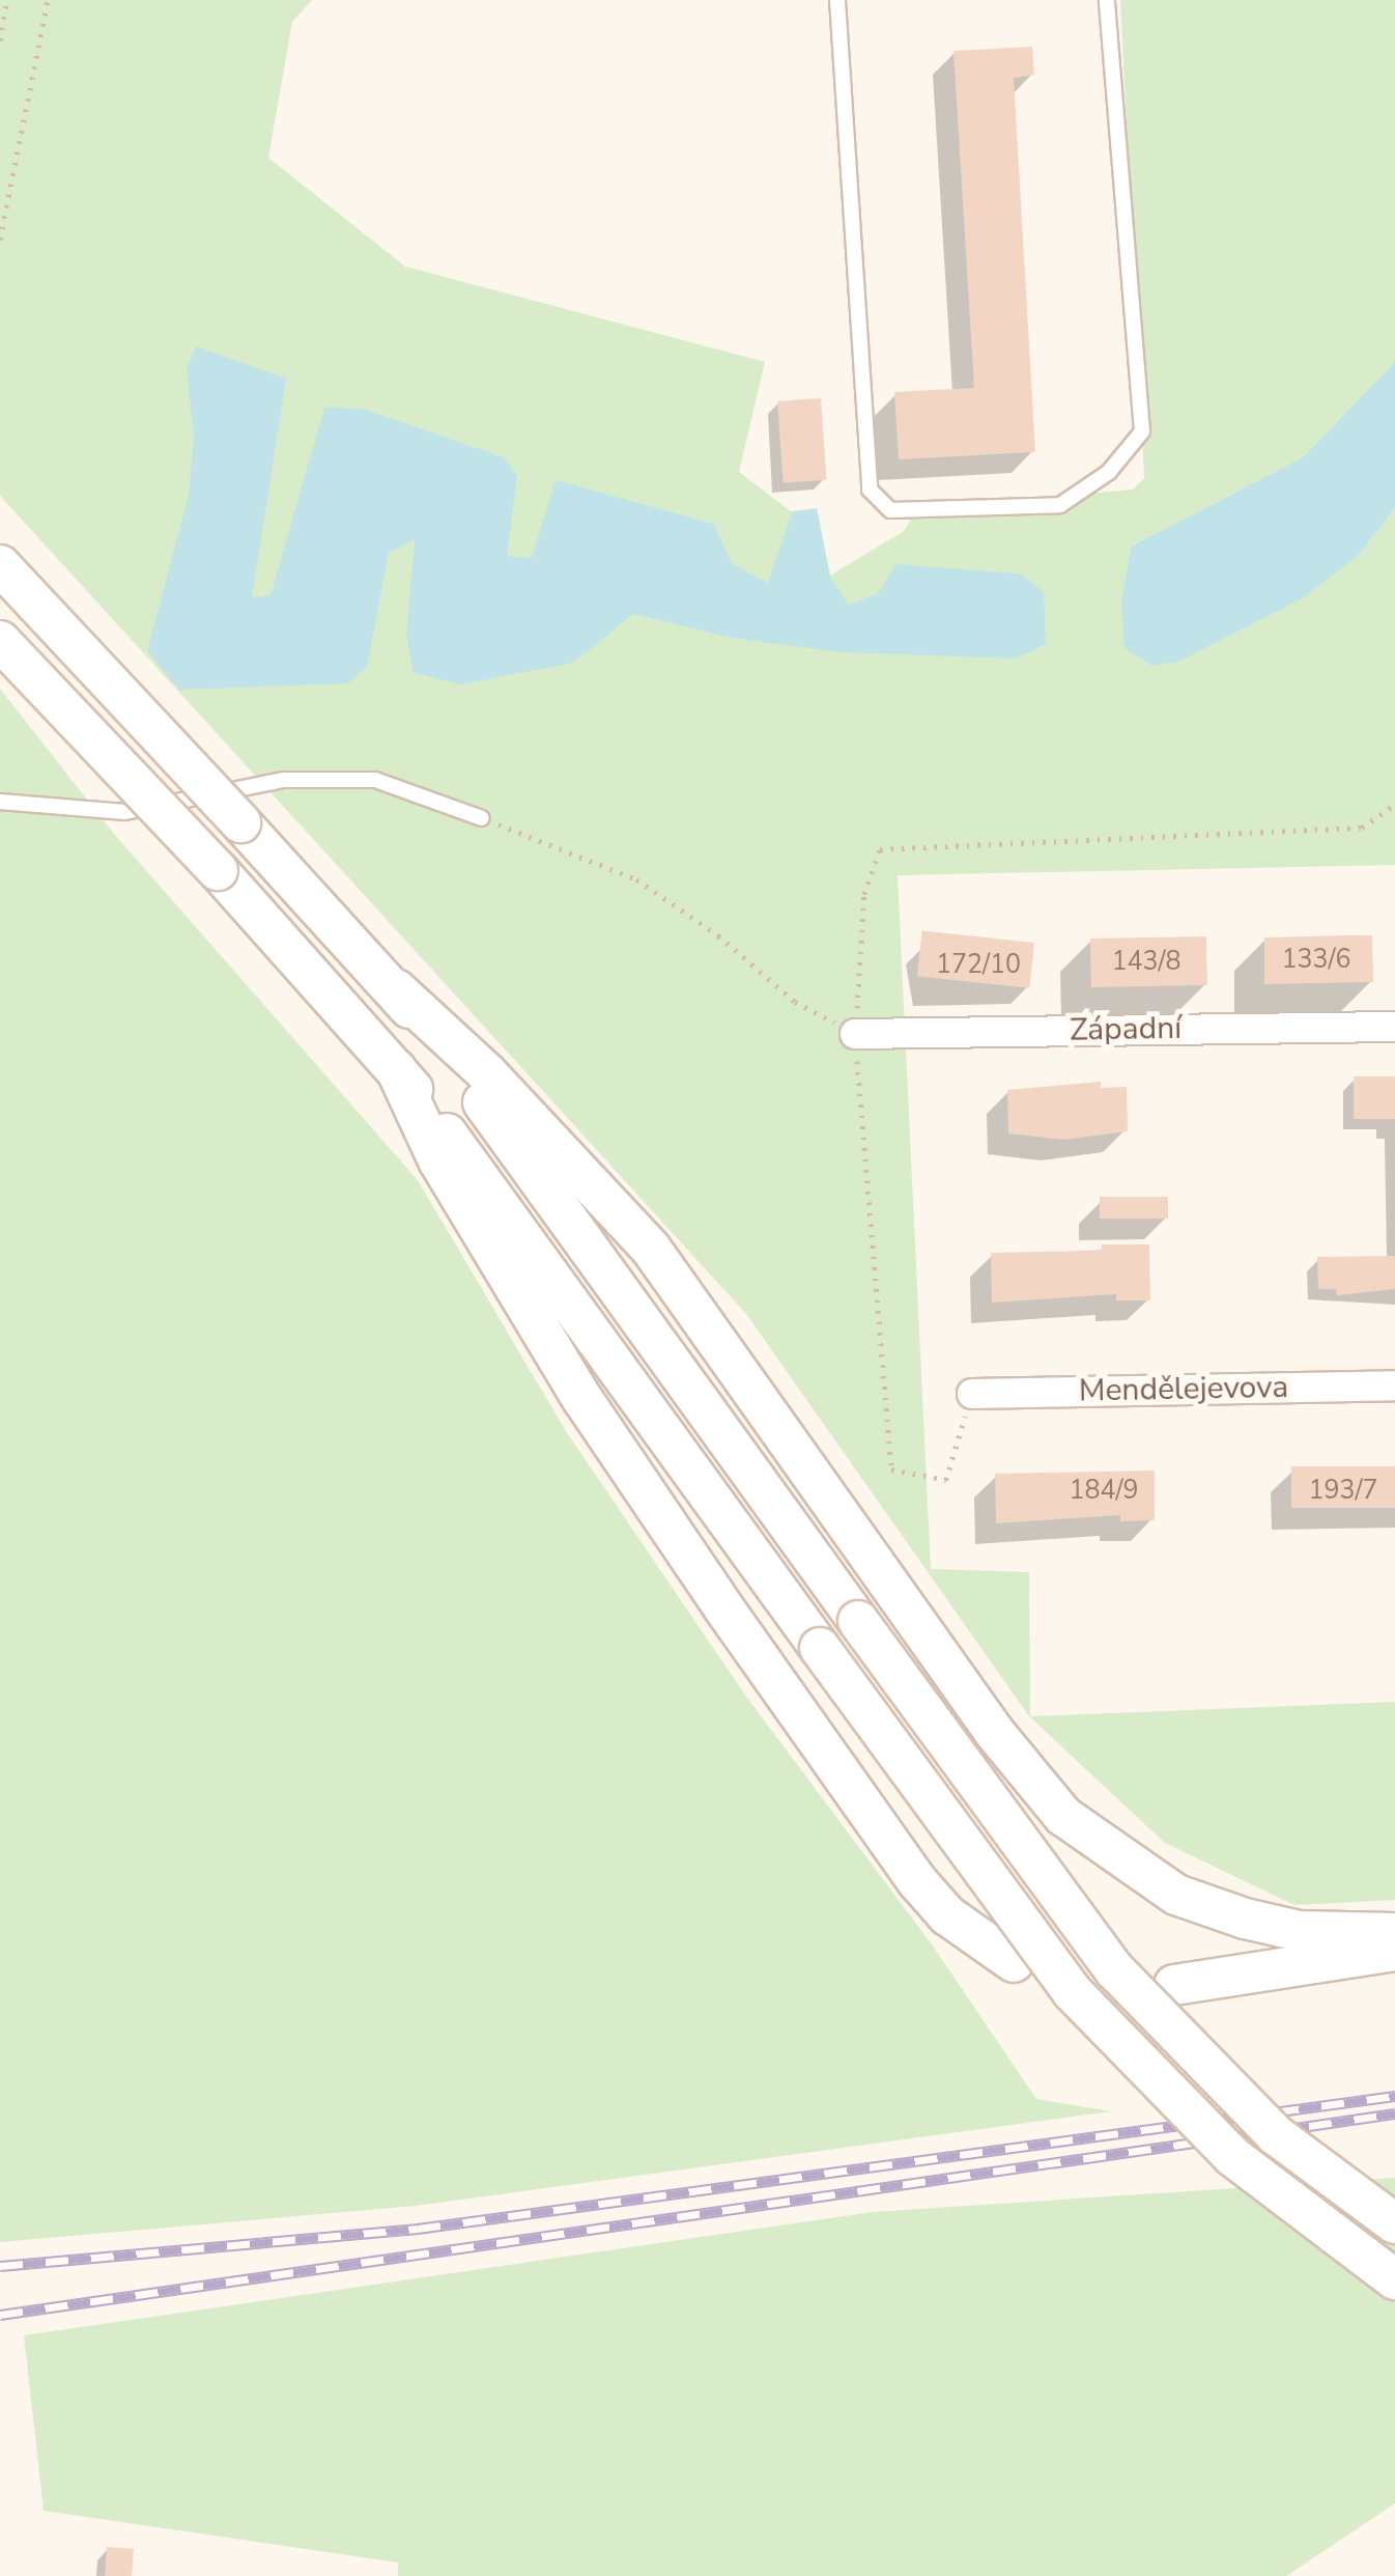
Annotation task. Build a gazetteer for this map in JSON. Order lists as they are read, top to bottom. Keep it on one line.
{"streets":{"street":["Západní","Mendělejevova"]},"house_numbers":["133/6","143/8","172/10","184/9","193/7"]}
